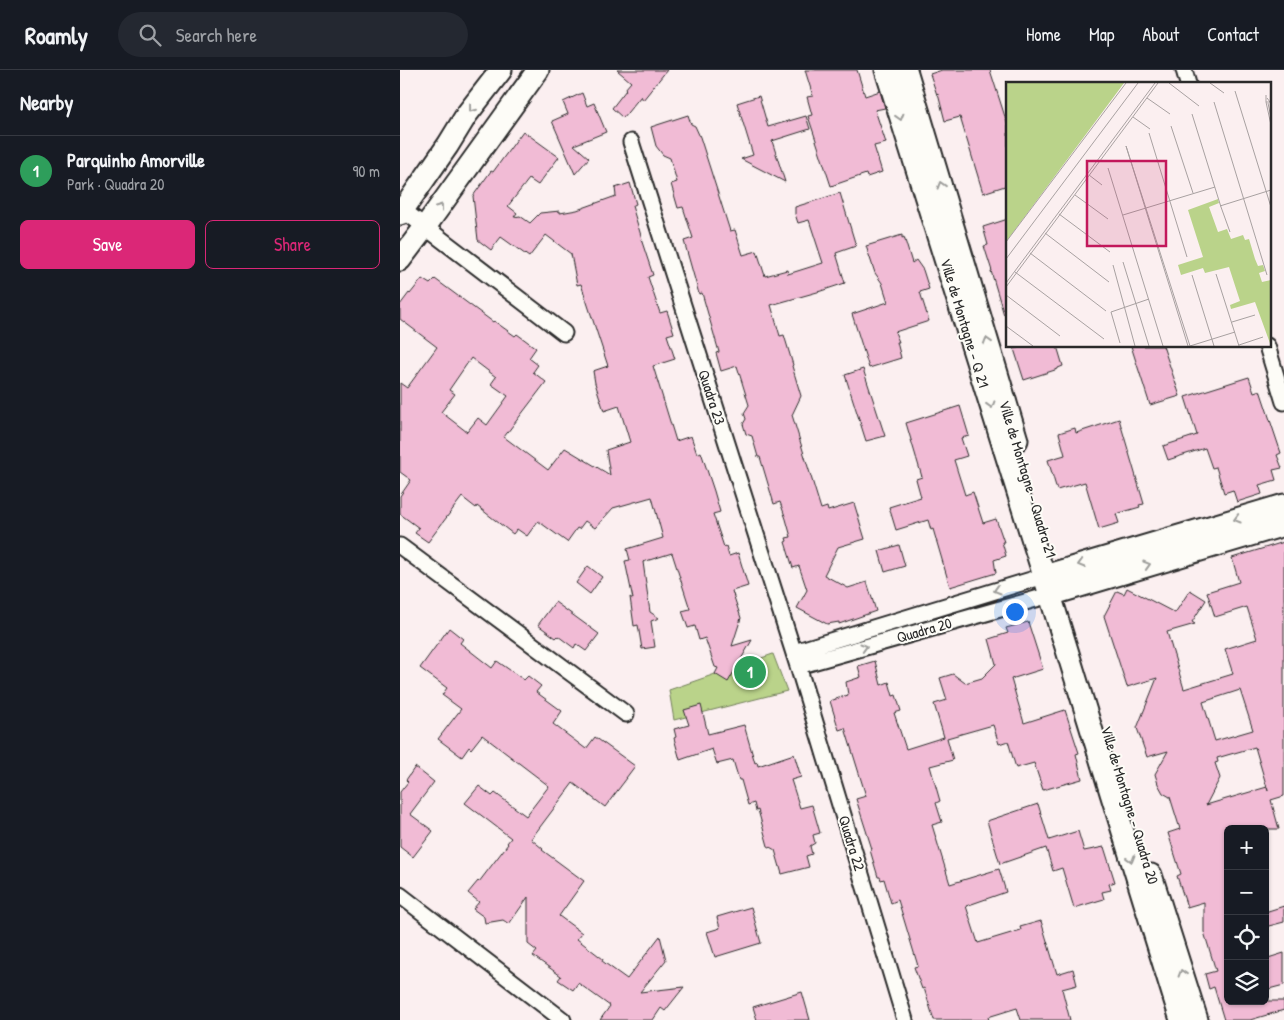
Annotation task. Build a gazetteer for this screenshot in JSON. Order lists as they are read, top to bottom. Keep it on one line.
{"streets":{"street":["Ville de Montagne - Q 21","Quadra 23","Ville de Montagne - Quadra 21","Quadra 20","Ville de Montagne - Quadra 20","Quadra 22"]},"crossings":[["Ville de Montagne - Q 21","Ville de Montagne - Quadra 21"],["Ville de Montagne - Q 21","Quadra 20"],["Ville de Montagne - Q 21","Ville de Montagne - Quadra 20"],["Quadra 23","Quadra 20"],["Quadra 23","Quadra 22"],["Ville de Montagne - Quadra 21","Quadra 20"],["Ville de Montagne - Quadra 21","Ville de Montagne - Quadra 20"],["Quadra 20","Ville de Montagne - Quadra 20"],["Quadra 20","Quadra 22"]],"one_way":["Ville de Montagne - Q 21","Ville de Montagne - Quadra 21"],"page":{"header":"Roamly","search":"Search here","nav":["Home","Map","About","Contact"],"heading":"Nearby","list":[{"mark":"1","name":"Parquinho Amorville","note":"Park · Quadra 20","value":"90 m"}],"buttons":["Save","Share"],"pins":"1","map_buttons":["+","−"]}}
